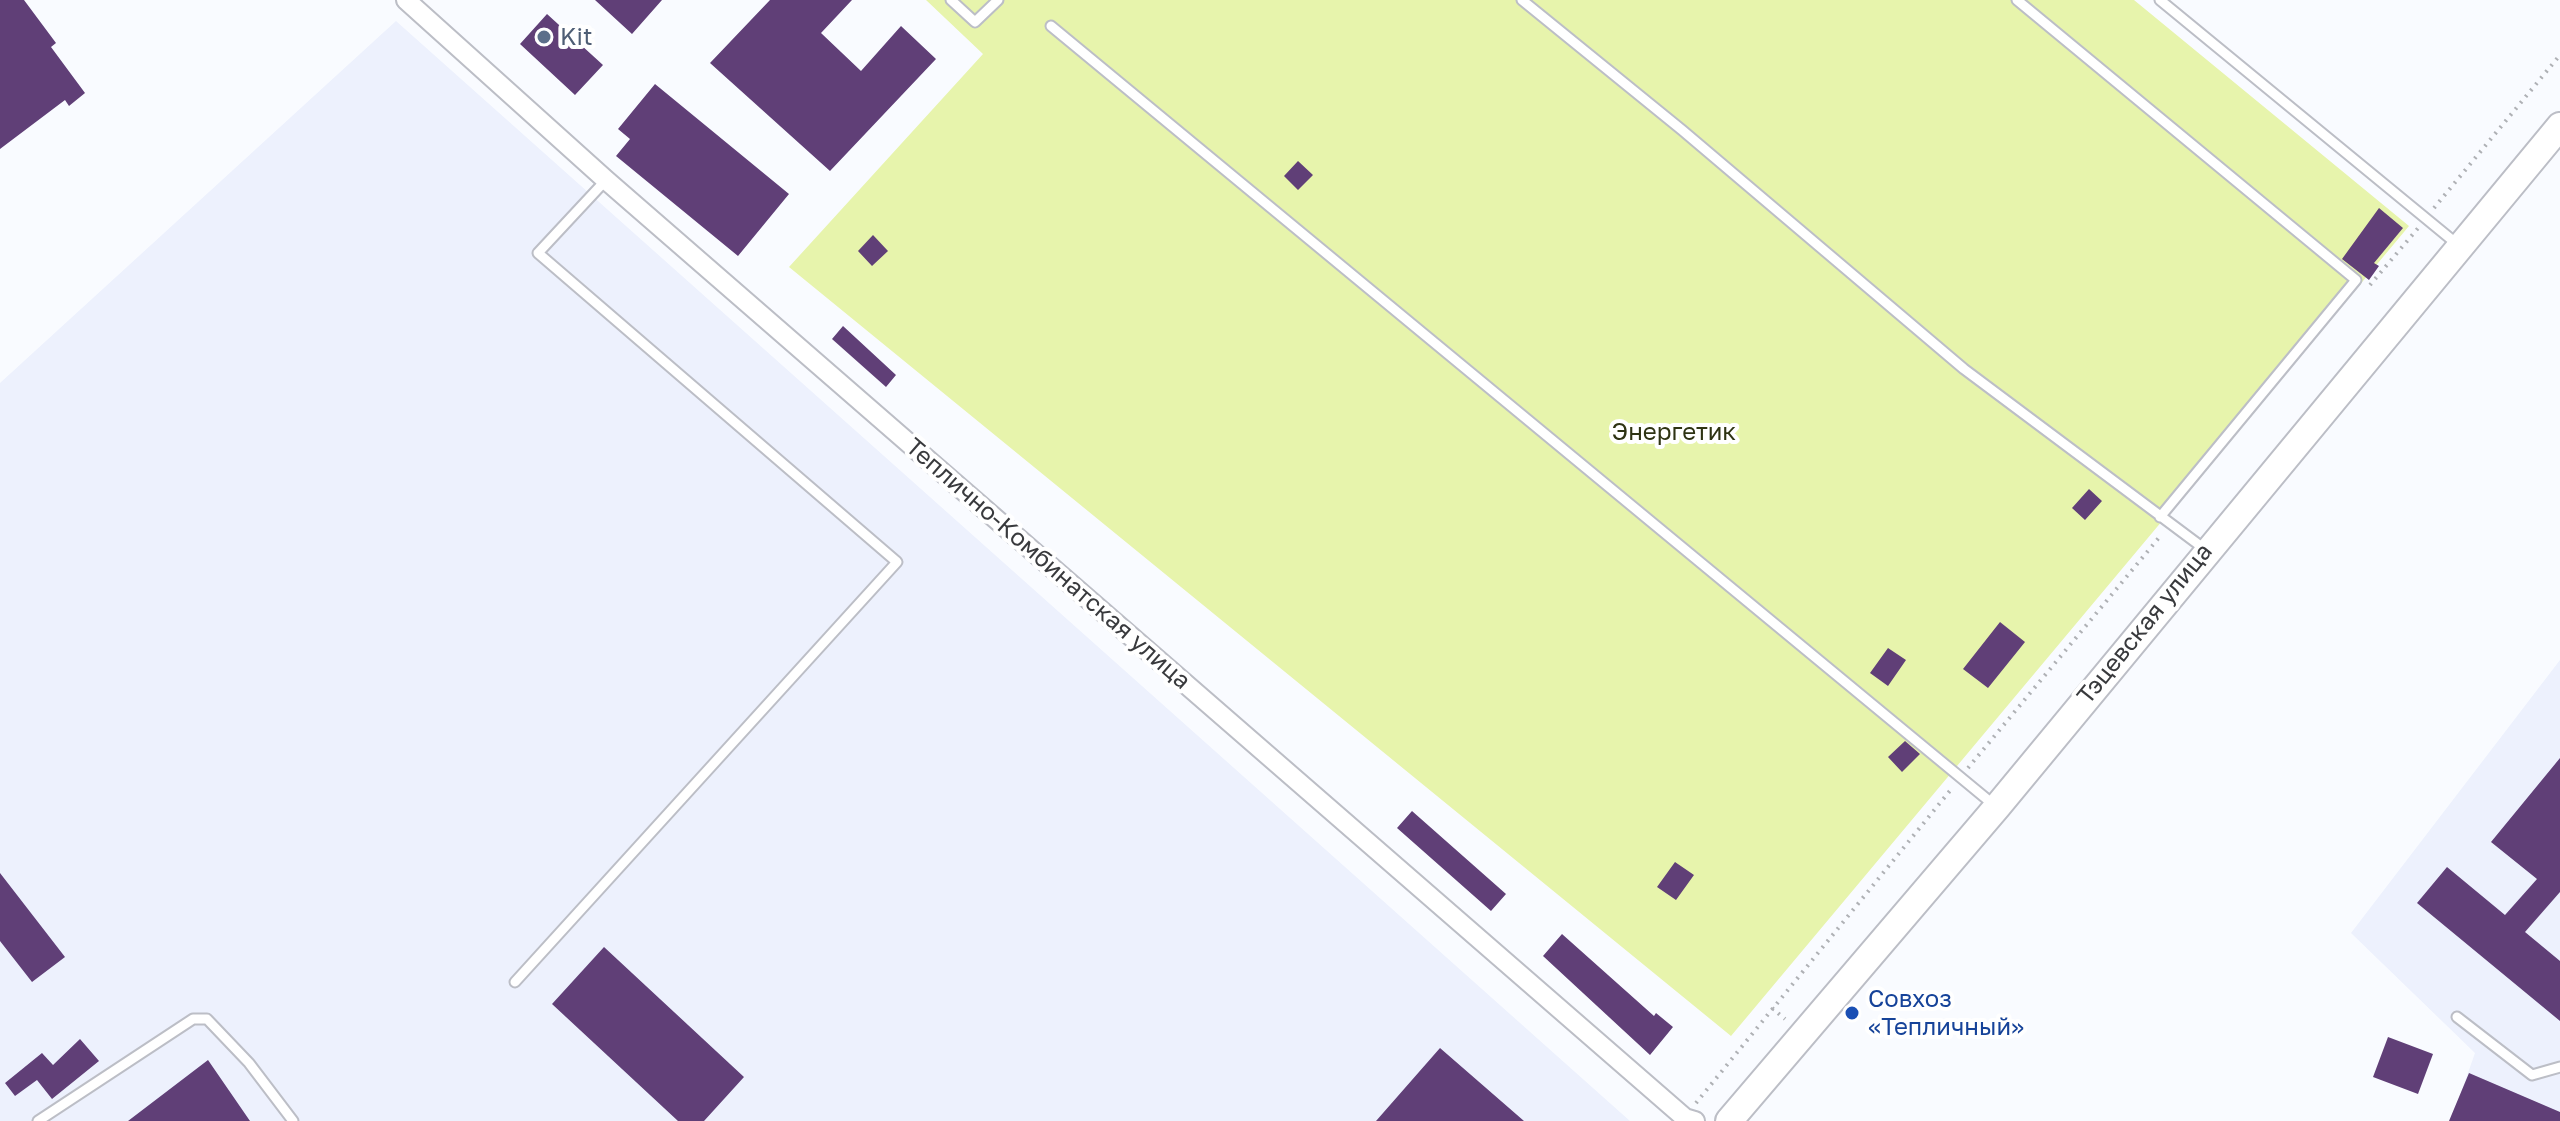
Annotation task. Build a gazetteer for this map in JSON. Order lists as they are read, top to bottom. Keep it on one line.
{"streets":{"main road":["Тэцевская улица"],"street":["Теплично-Комбинатская улица"]},"parks":["Энергетик"],"places":["Kit","Совхоз «Тепличный»"]}
